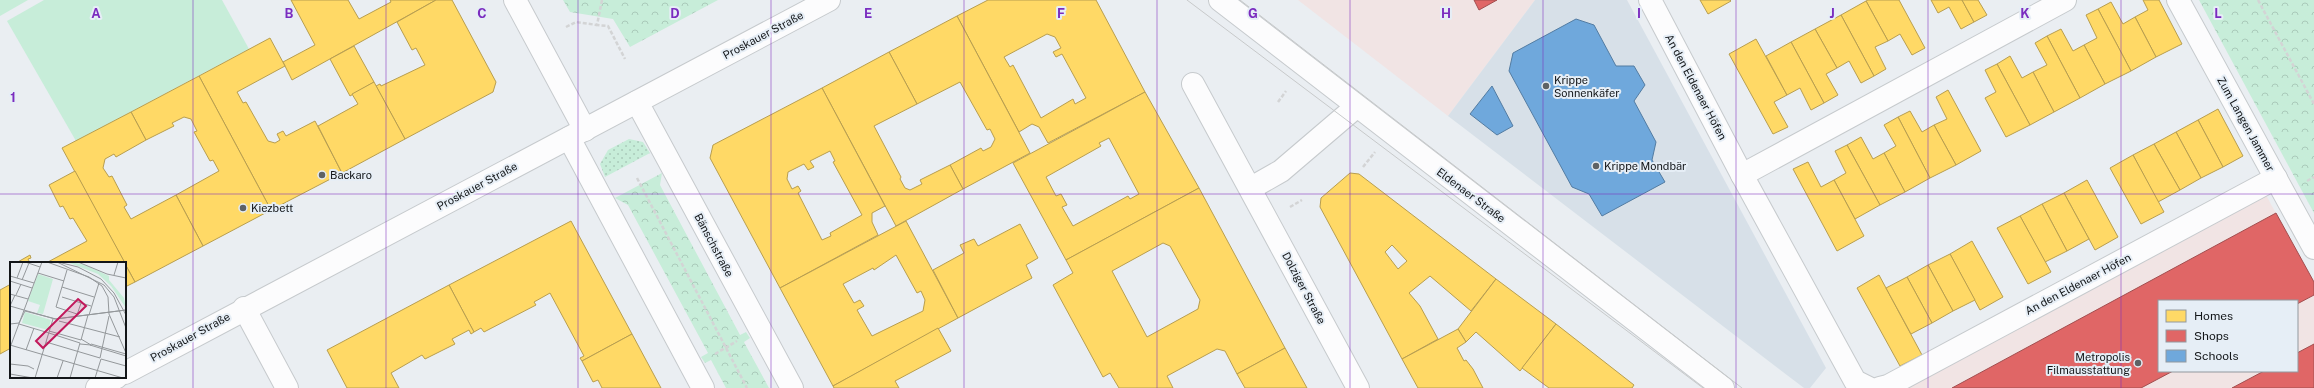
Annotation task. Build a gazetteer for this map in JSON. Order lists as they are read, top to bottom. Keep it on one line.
{"streets":{"street":["Proskauer Straße","An den Eldenaer Höfen","Zum Langen Jammer","Eldenaer Straße","Bänschstraße","Dolziger Straße"]},"crossings":[["Proskauer Straße","Bänschstraße"],["An den Eldenaer Höfen","Zum Langen Jammer"]],"places":["Krippe Sonnenkäfer","Krippe Mondbär","Backaro","Kiezbett","Metropolis Filmausstattung"],"legend":["Homes","Shops","Schools"],"grid":{"columns":["A","B","C","D","E","F","G","H","I","J","K","L"],"rows":["1"]}}
